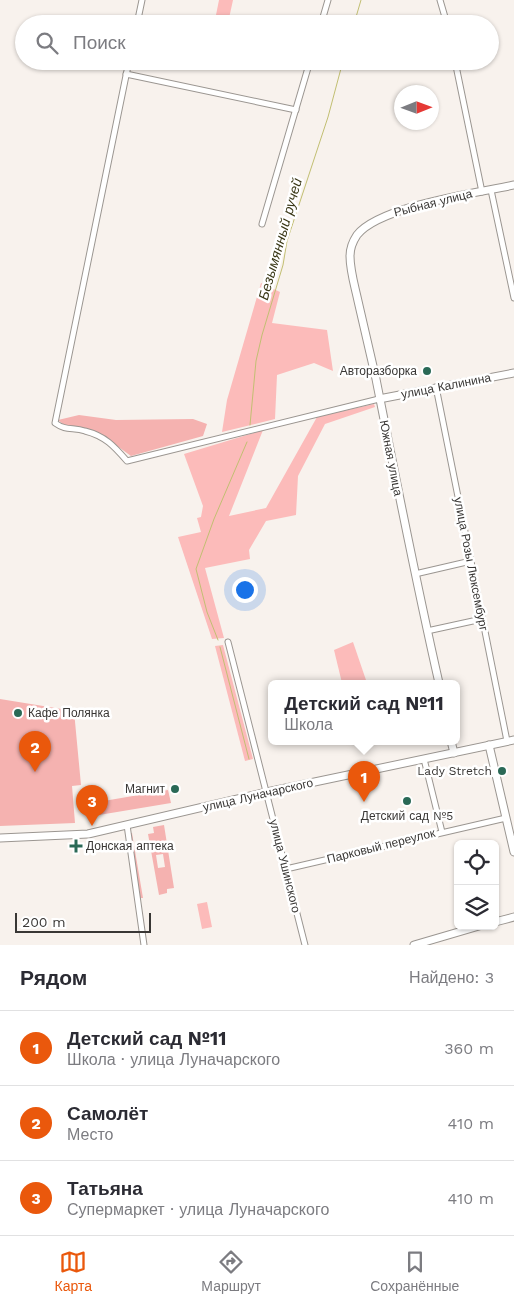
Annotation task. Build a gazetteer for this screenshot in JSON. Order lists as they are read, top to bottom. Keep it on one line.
{"streets":{"street":["Рыбная улица","улица Калинина","Южная улица","улица Розы Люксембург","улица Луначарского","Парковый переулок","улица Ушинского"]},"crossings":[["Рыбная улица","Южная улица"],["улица Калинина","Южная улица"],["улица Калинина","улица Розы Люксембург"],["улица Розы Люксембург","улица Луначарского"],["улица Луначарского","улица Ушинского"],["Парковый переулок","улица Ушинского"]],"water":["Безымянный ручей"],"places":{"other":["Авторазборка","Кафе Полянка","Lady Stretch","Магнит","Детский сад №5"],"health":["Донская аптека"]},"scale_bar":"200 m","north":"right","page":{"search":"Поиск","popup":["Детский сад №11","Школа"],"pins":["2","1","3"],"scale":"200 m","heading":["Рядом","Найдено: 3"],"list":[{"mark":"1","name":"Детский сад №11","note":"Школа · улица Луначарского","value":"360 m"},{"mark":"2","name":"Самолёт","note":"Место","value":"410 m"},{"mark":"3","name":"Татьяна","note":"Супермаркет · улица Луначарского","value":"410 m"}],"nav":["Карта","Маршрут","Сохранённые"]}}
